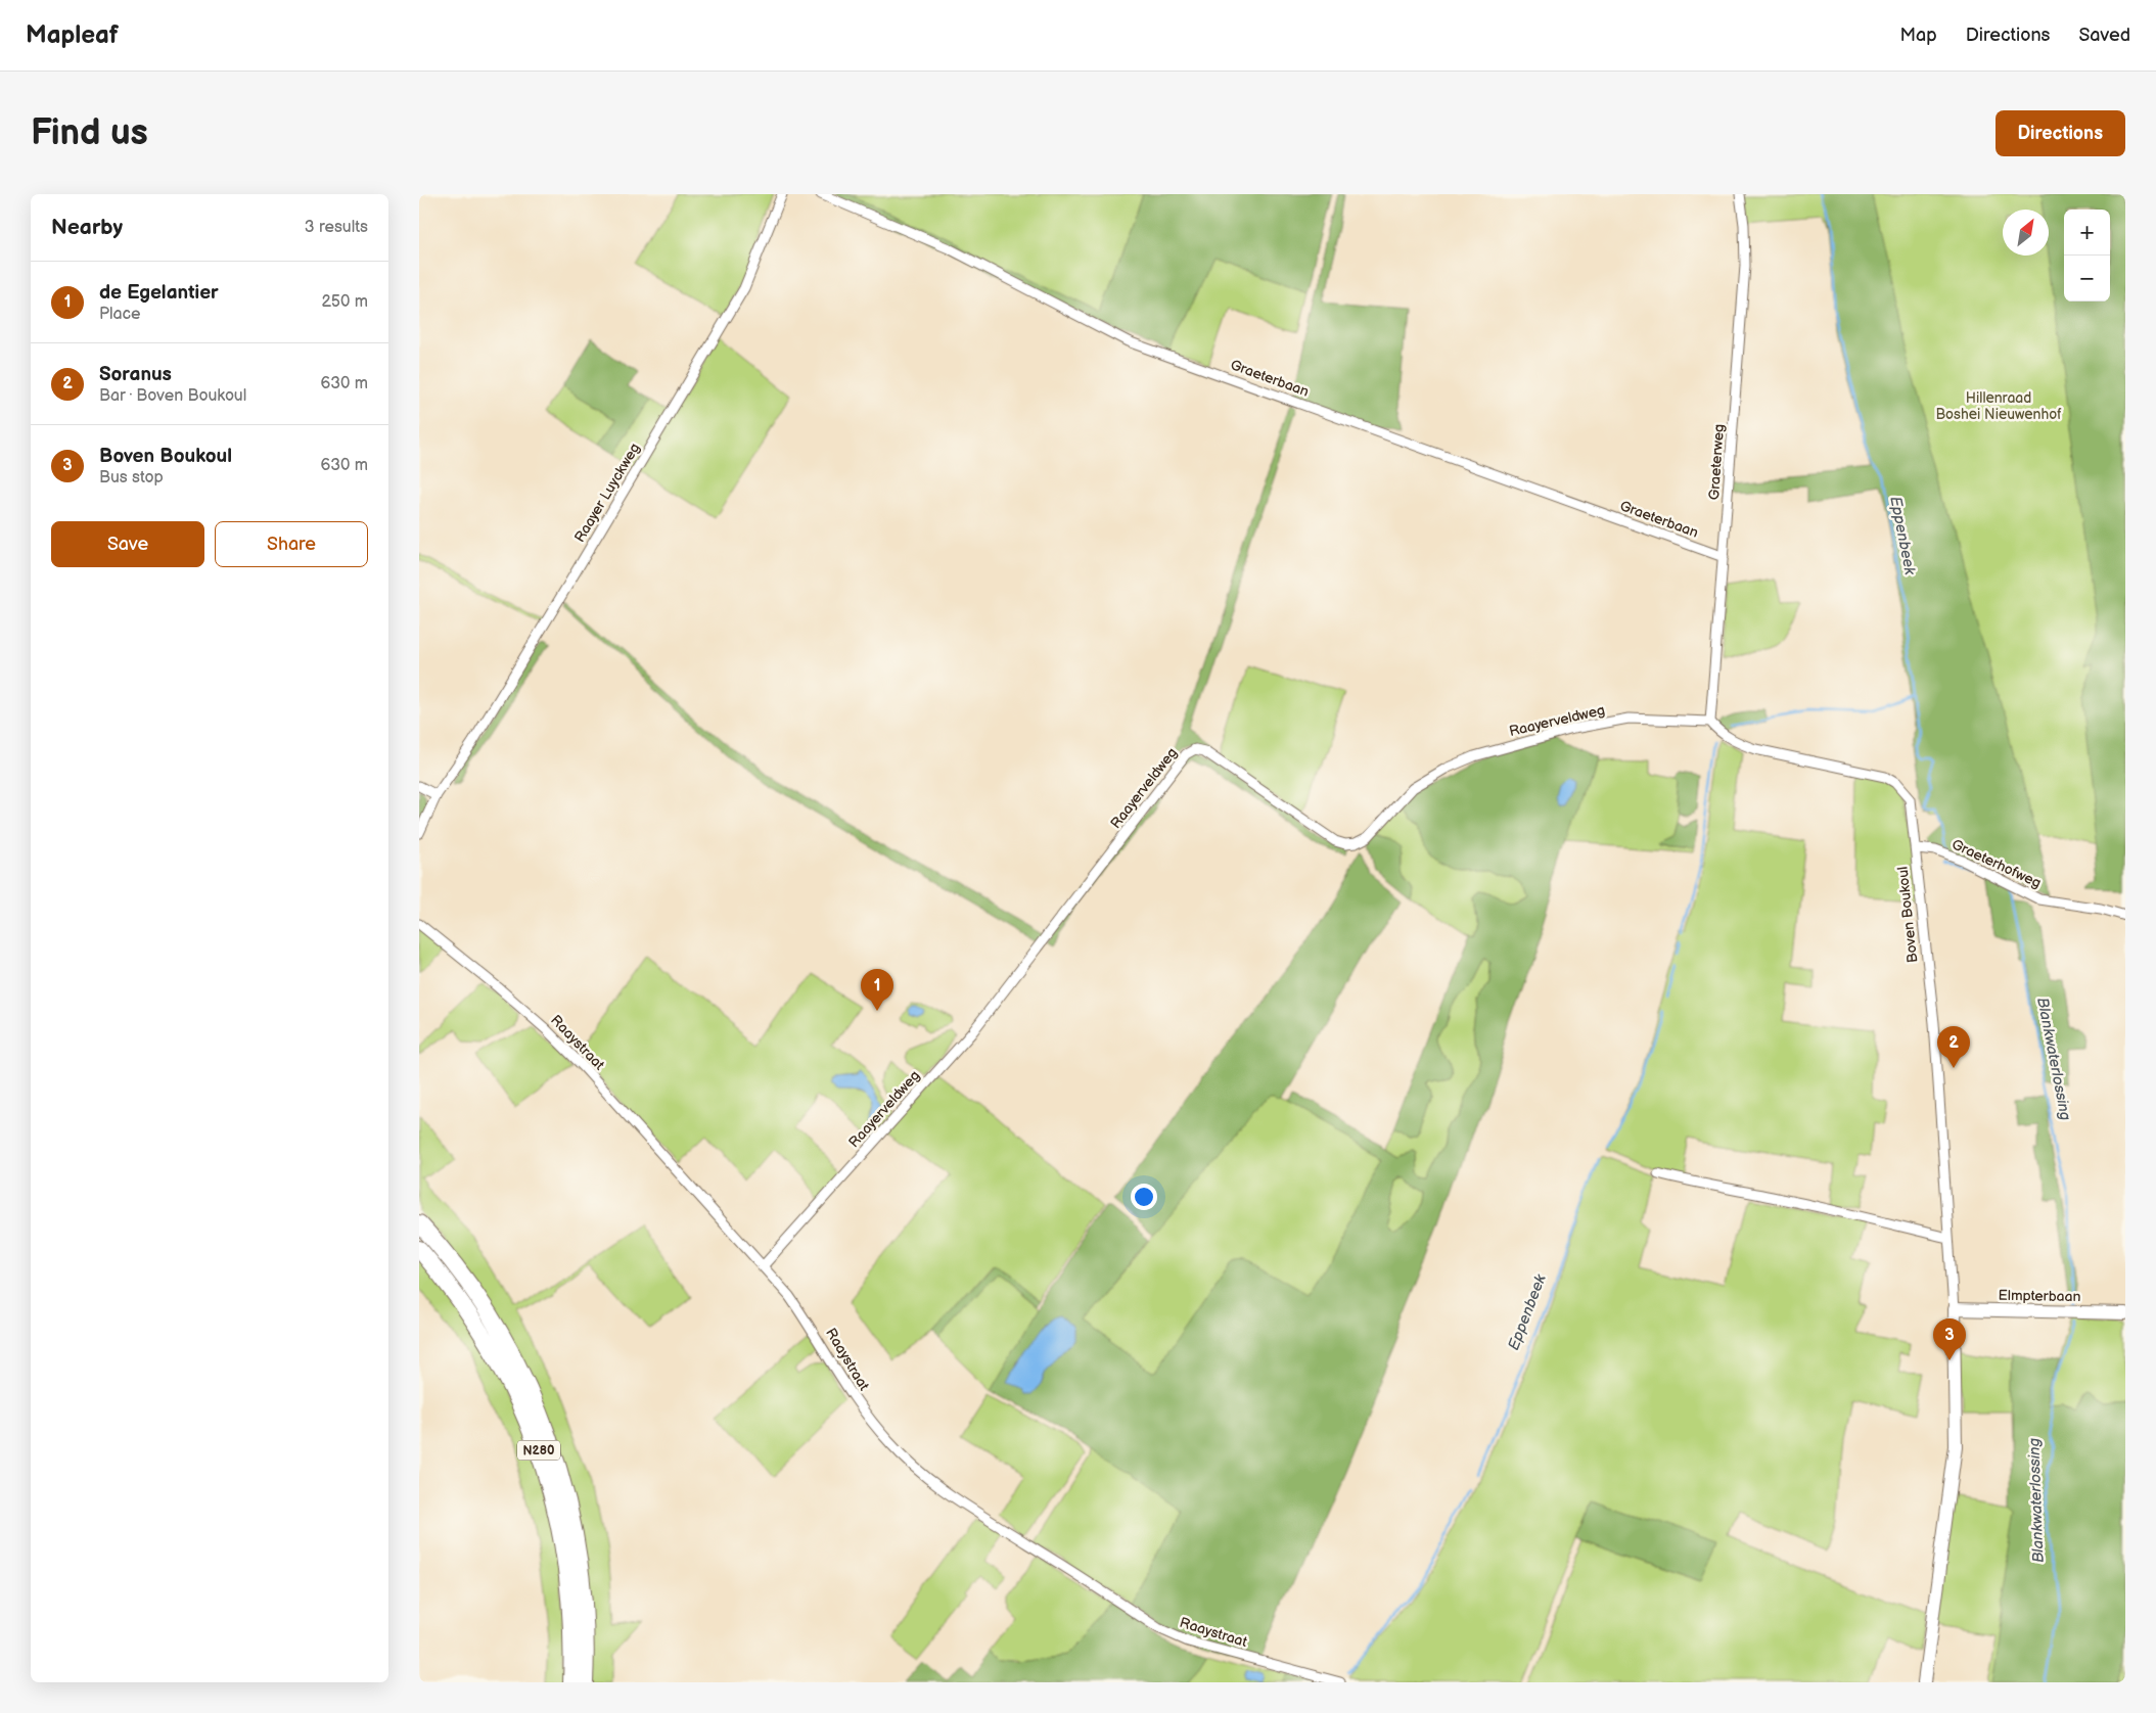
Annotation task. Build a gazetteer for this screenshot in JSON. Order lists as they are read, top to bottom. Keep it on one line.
{"streets":{"highway":["N280"],"street":["Graeterbaan","Graeterweg","Raayer Luyckweg","Raayerveldweg","Graeterhofweg","Boven Boukoul","Raaystraat","Elmpterbaan"]},"crossings":[["Graeterbaan","Graeterweg"],["Graeterweg","Raayerveldweg"],["Graeterweg","Boven Boukoul"],["Raayerveldweg","Boven Boukoul"],["Raayerveldweg","Raaystraat"],["Graeterhofweg","Boven Boukoul"],["Boven Boukoul","Elmpterbaan"]],"water":["Eppenbeek","Blankwaterlossing"],"parks":["Hillenraad Boshei Nieuwenhof"],"north":"top right","page":{"header":"Mapleaf","nav":["Map","Directions","Saved"],"buttons":["Directions",["Save","Share"]],"title":"Find us","heading":["Nearby","3 results"],"map_buttons":["+","−"],"list":[{"mark":"1","name":"de Egelantier","note":"Place","value":"250 m"},{"mark":"2","name":"Soranus","note":"Bar · Boven Boukoul","value":"630 m"},{"mark":"3","name":"Boven Boukoul","note":"Bus stop","value":"630 m"}],"pins":["1","2","3"]}}
